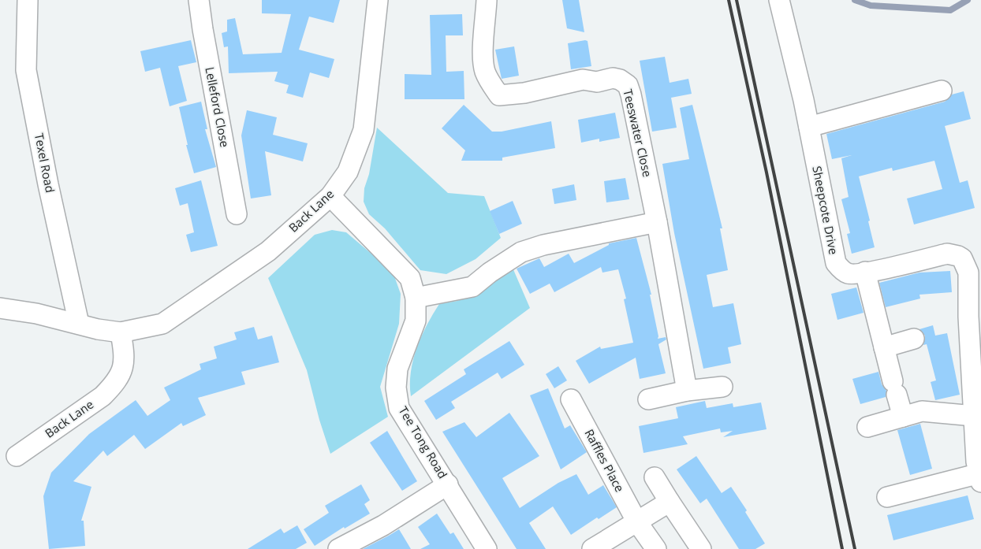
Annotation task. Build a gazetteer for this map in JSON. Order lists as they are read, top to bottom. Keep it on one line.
{"streets":{"street":["Lelleford Close","Teeswater Close","Texel Road","Sheepcote Drive","Back Lane","Tee Tong Road","Raffles Place"]},"crossings":[["Texel Road","Back Lane"],["Back Lane","Tee Tong Road"]]}
